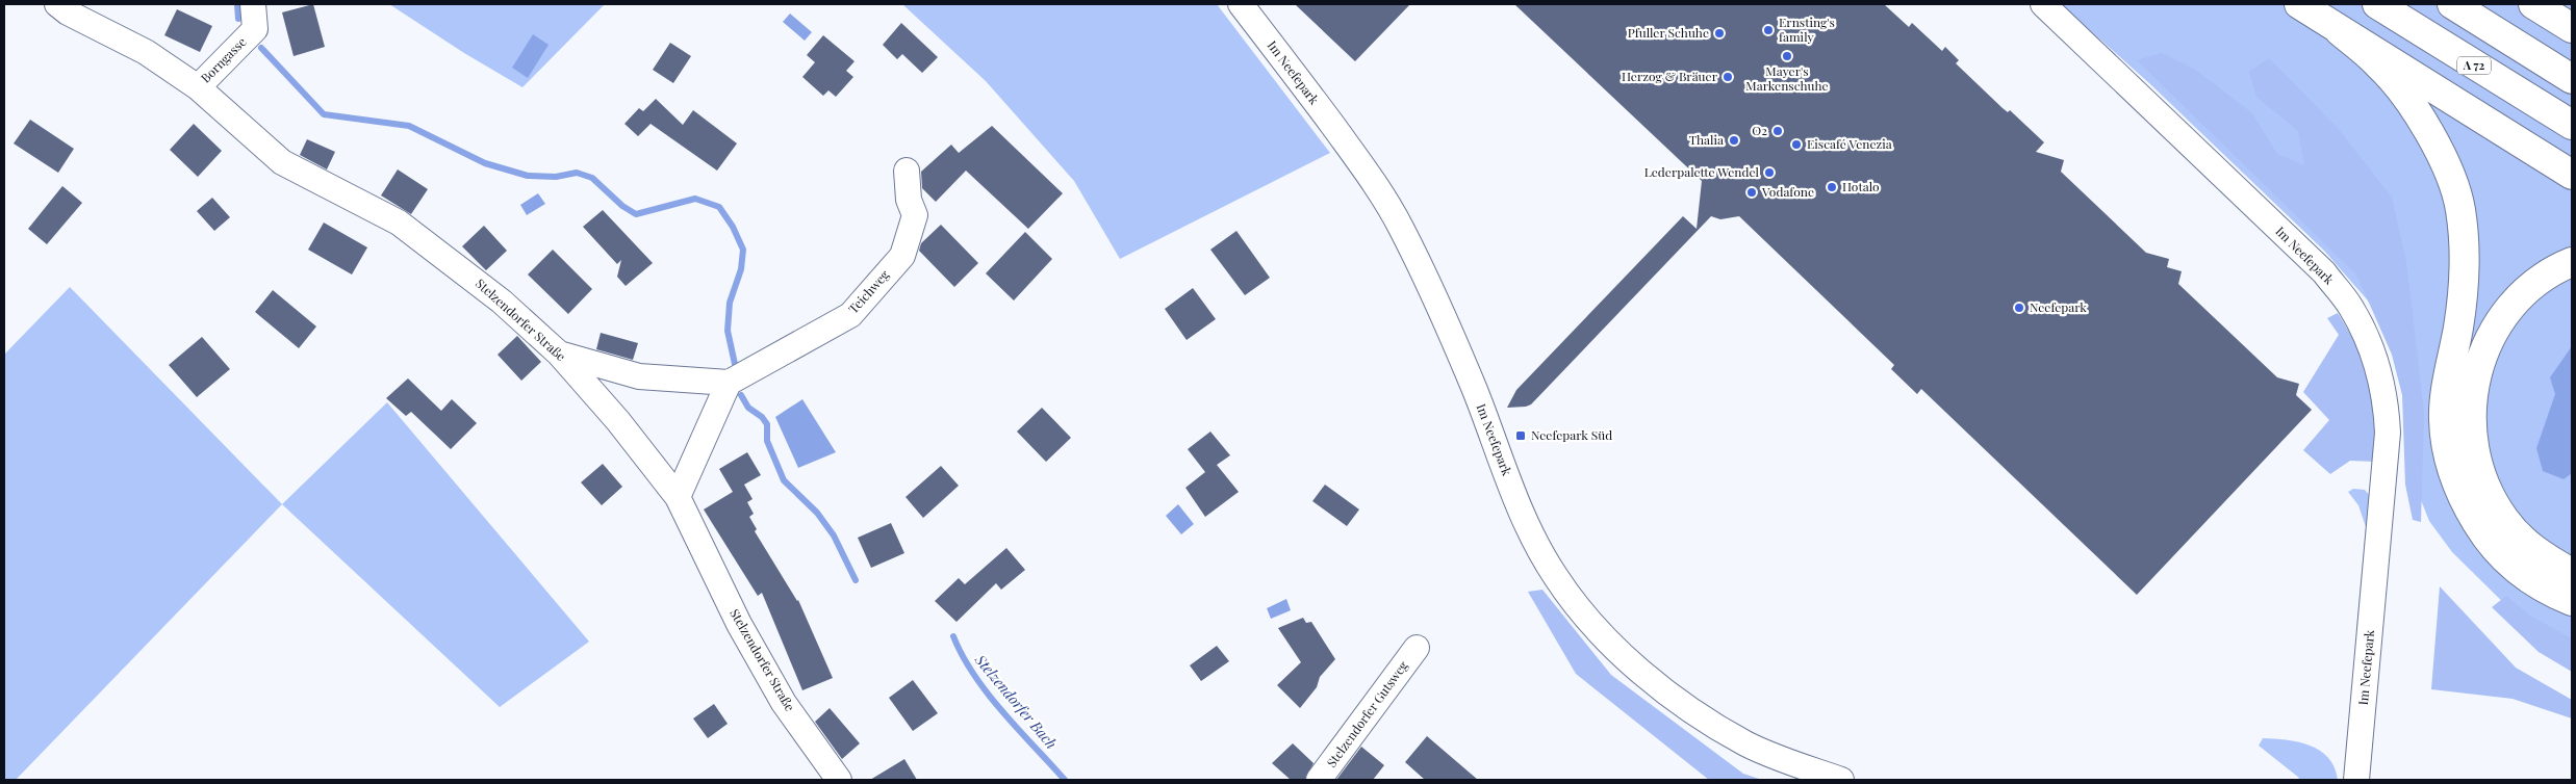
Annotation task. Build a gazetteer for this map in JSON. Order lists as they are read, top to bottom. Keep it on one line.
{"streets":{"highway":["A 72"],"street":["Borngasse","Im Neefepark","Teichweg","Stelzendorfer Straße","Stelzendorfer Gutsweg"]},"crossings":[["Borngasse","Stelzendorfer Straße"]],"water":["Stelzendorfer Bach"],"places":{"other":["Ernsting's family","Pfuller Schuhe","Mayer's Markenschuhe","Herzog & Bräuer","O2","Thalia","Eiscafé Venezia","Lederpalette Wendel","Hotalo","Vodafone","Neefepark"],"transit":["Neefepark Süd"]}}
